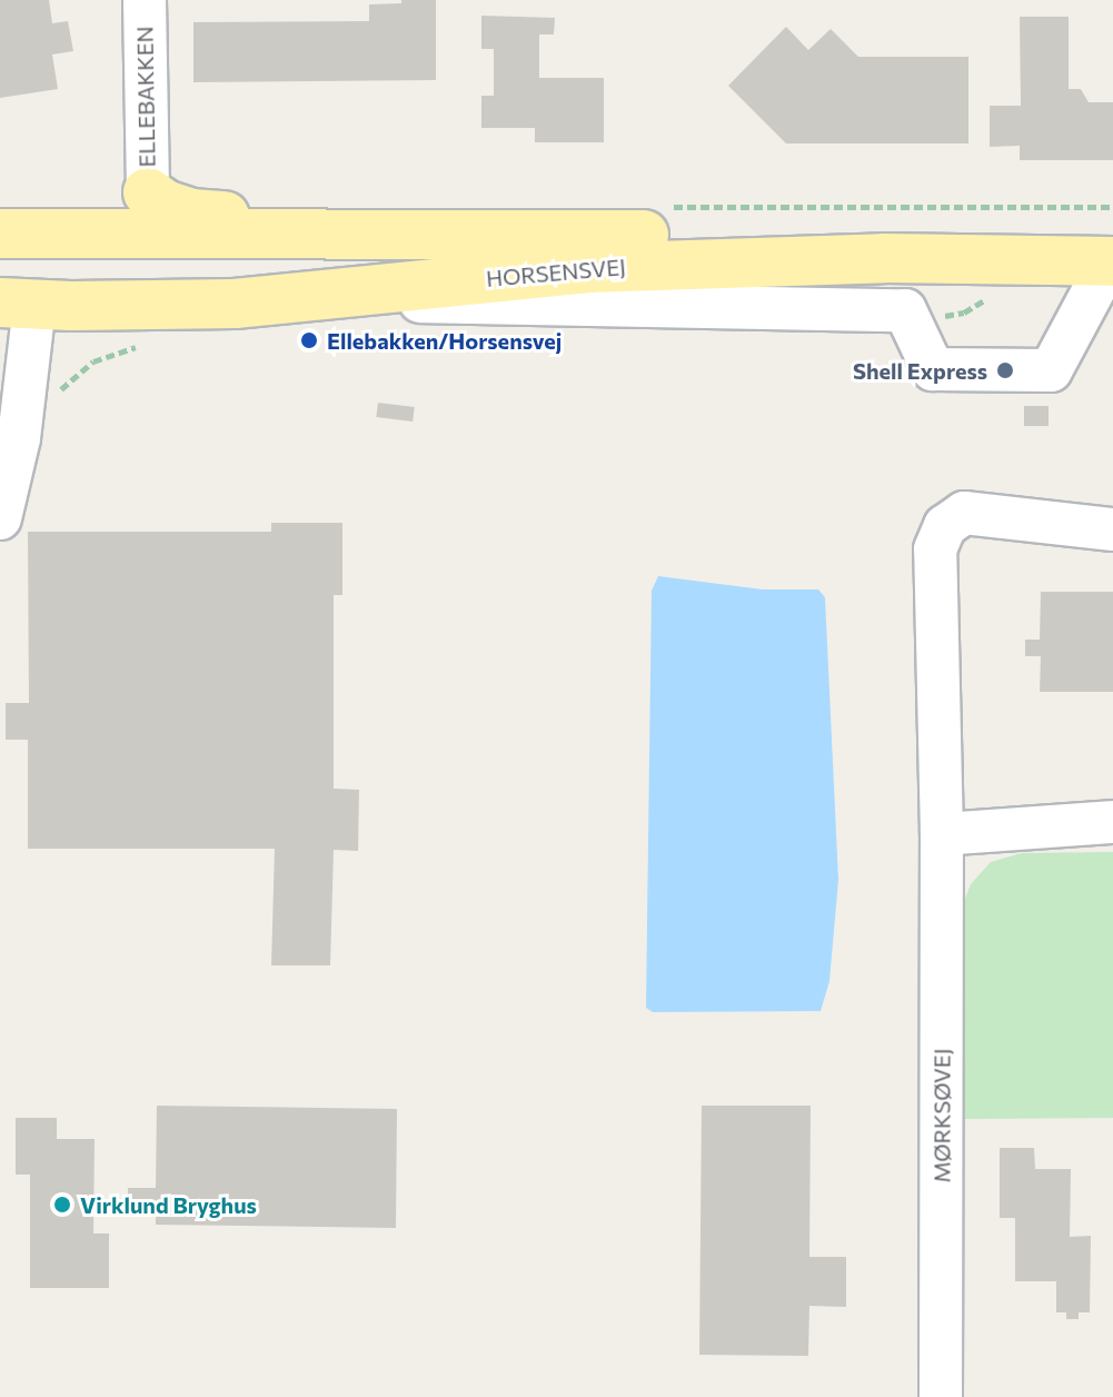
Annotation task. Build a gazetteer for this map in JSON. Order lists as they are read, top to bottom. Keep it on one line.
{"streets":{"main road":["HORSENSVEJ"],"street":["ELLEBAKKEN","MØRKSØVEJ"]},"places":["Ellebakken/Horsensvej","Shell Express","Virklund Bryghus"]}
